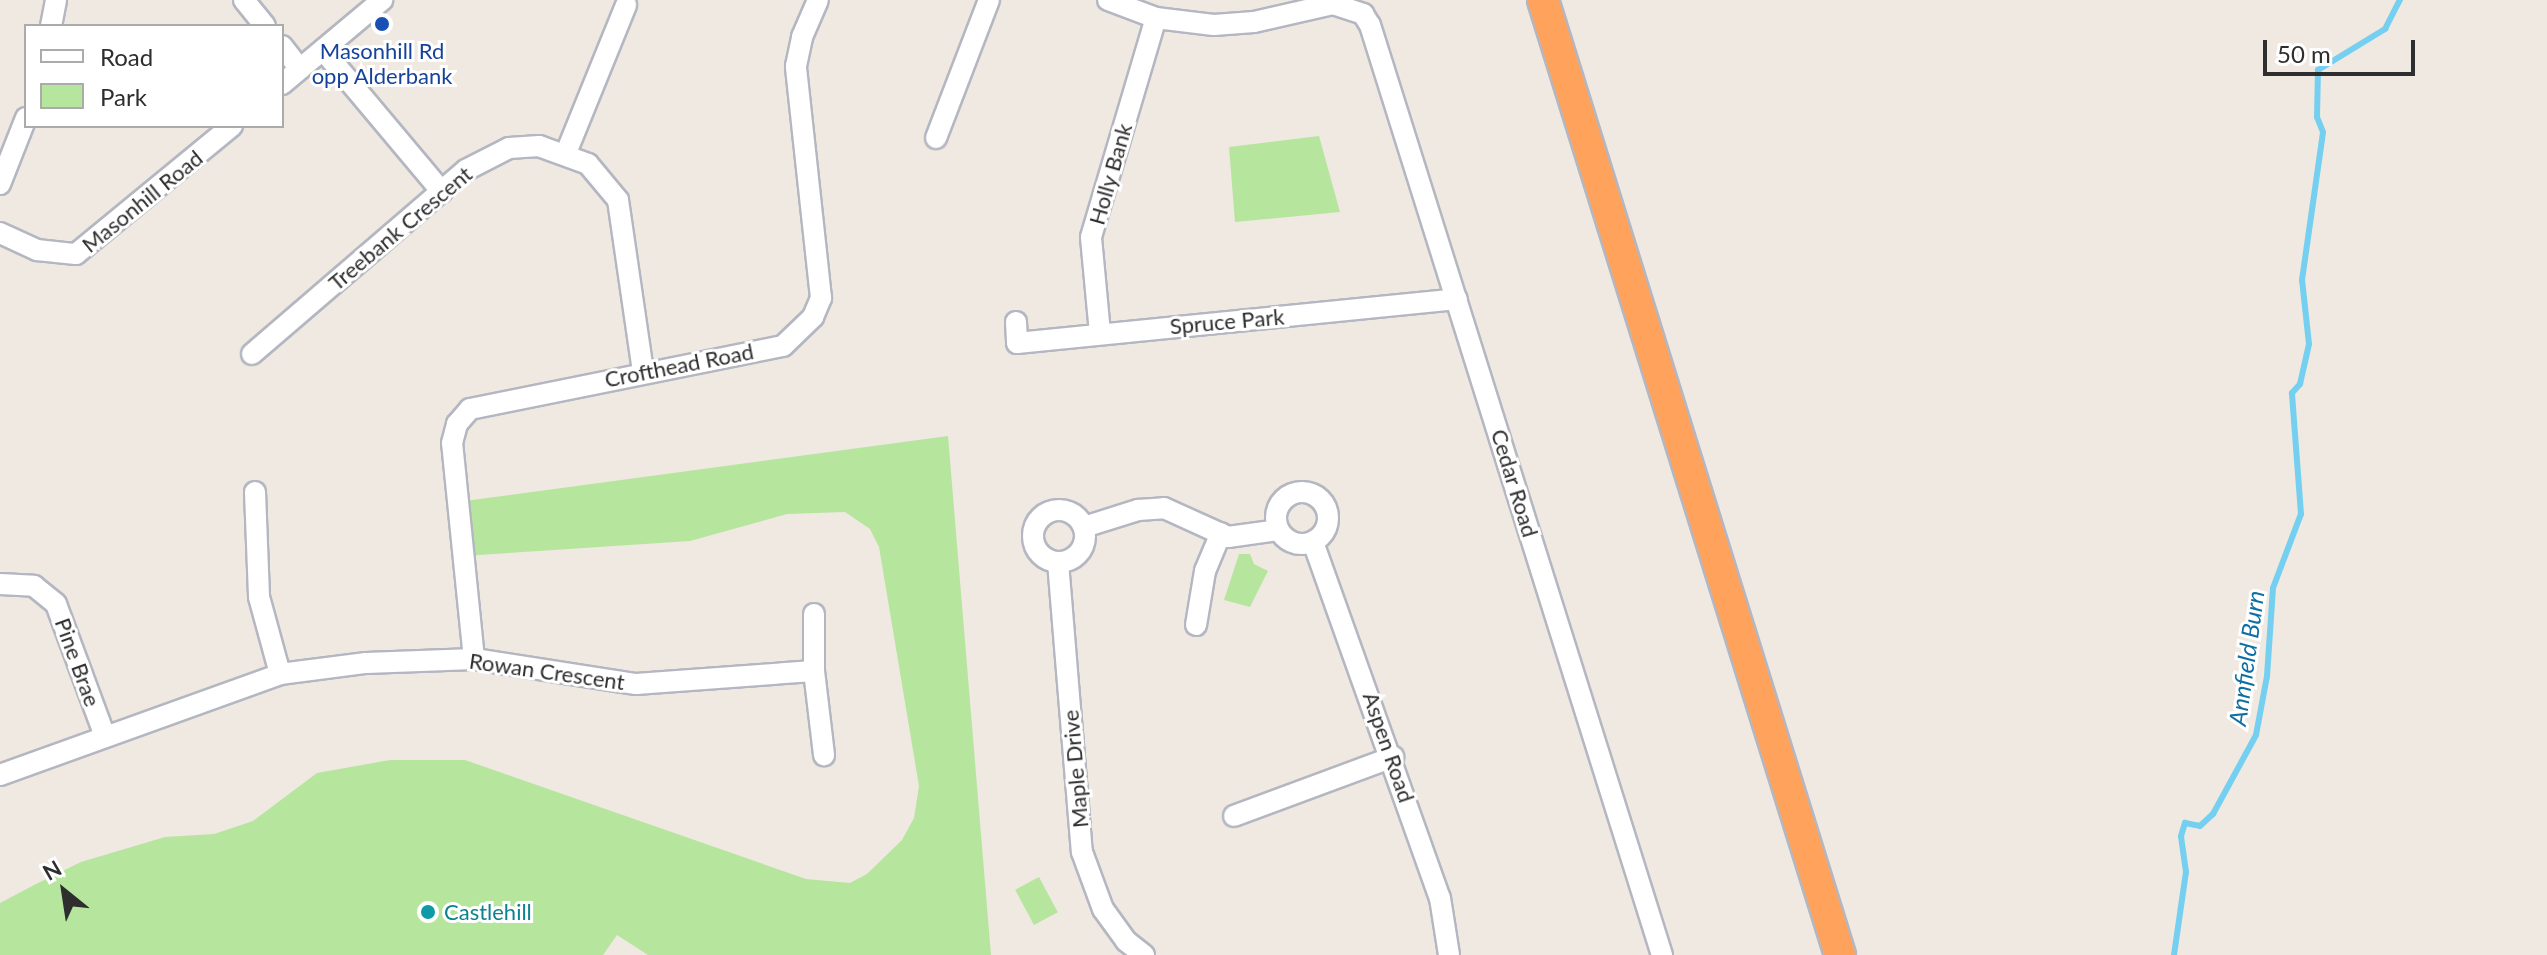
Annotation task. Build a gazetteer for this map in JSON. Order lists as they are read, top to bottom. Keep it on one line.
{"streets":{"street":["Holly Bank","Masonhill Road","Treebank Crescent","Spruce Park","Crofthead Road","Cedar Road","Pine Brae","Rowan Crescent","Aspen Road","Maple Drive"]},"crossings":[["Holly Bank","Spruce Park"],["Holly Bank","Cedar Road"],["Treebank Crescent","Crofthead Road"],["Spruce Park","Cedar Road"],["Crofthead Road","Rowan Crescent"],["Pine Brae","Rowan Crescent"]],"water":["Annfield Burn"],"places":["Masonhill Rd opp Alderbank","Castlehill"],"legend":["Road","Park"],"scale_bar":"50 m","north":"top left"}
